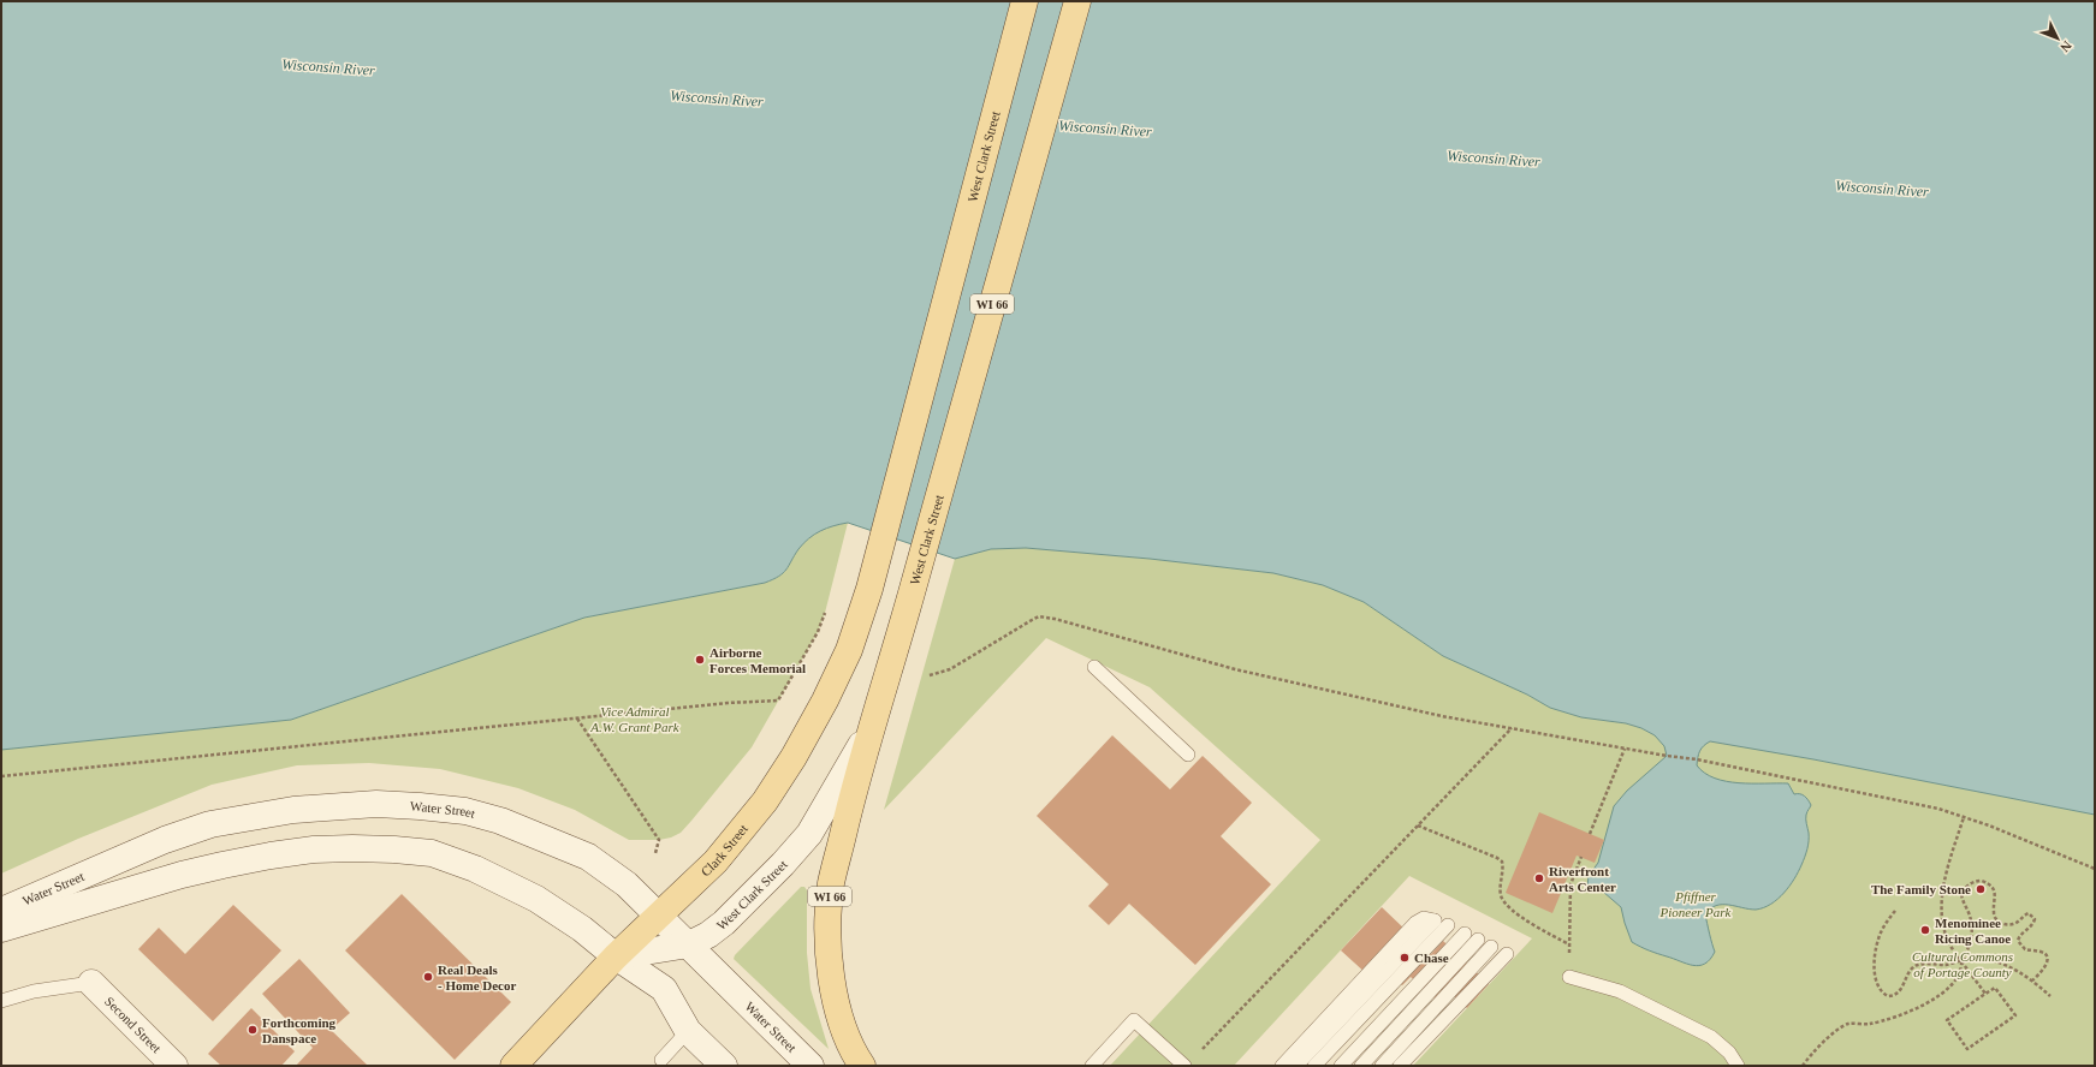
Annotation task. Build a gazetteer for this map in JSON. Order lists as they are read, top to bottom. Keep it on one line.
{"streets":{"main road":["West Clark Street","WI 66","Clark Street"],"street":["Water Street","Second Street"]},"crossings":[["West Clark Street","WI 66"],["West Clark Street","Water Street"],["West Clark Street","Clark Street"],["Water Street","Clark Street"]],"water":["Wisconsin River"],"parks":["Vice Admiral A.W. Grant Park","Pfiffner Pioneer Park","Cultural Commons of Portage County"],"places":["Airborne Forces Memorial","Riverfront Arts Center","The Family Stone","Menominee Ricing Canoe","Chase","Real Deals - Home Decor","Forthcoming Danspace"],"north":"bottom right"}
